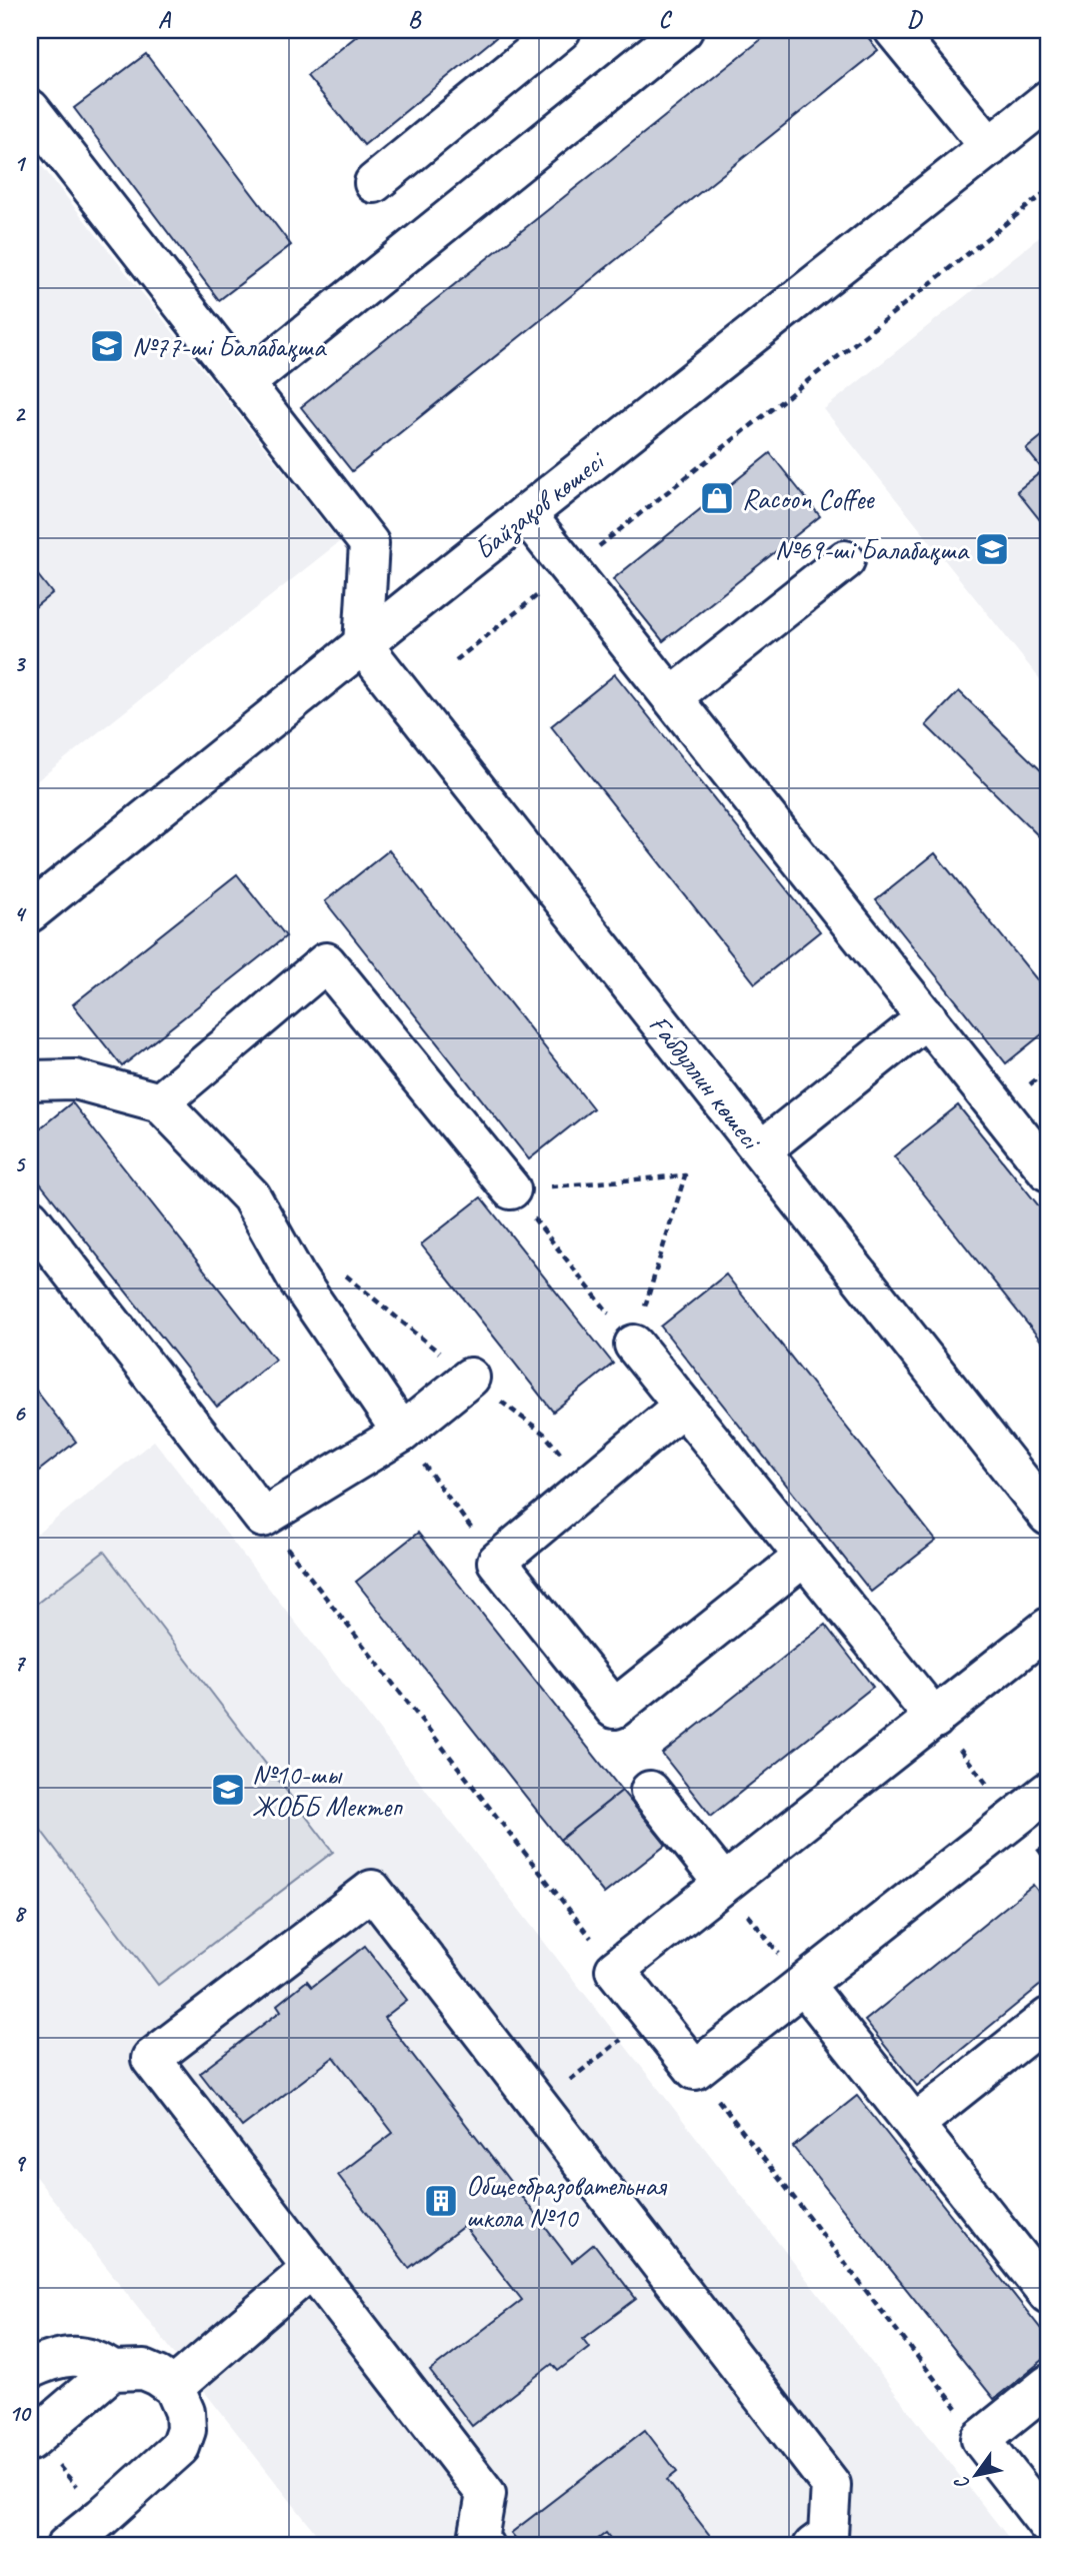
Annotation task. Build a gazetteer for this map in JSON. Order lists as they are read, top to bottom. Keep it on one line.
{"streets":{"street":["Байзақов көшесі","Ғабдуллин көшесі"]},"crossings":[["Байзақов көшесі","Ғабдуллин көшесі"]],"places":{"school or university":["№77-ші Балабақша","№69-ші Балабақша","№10-шы ЖОББ Мектеп"],"shop":["Racoon Coffee"],"building":["Общеобразовательная школа №10"]},"north":"bottom left","grid":{"columns":["A","B","C","D"],"rows":["1","2","3","4","5","6","7","8","9","10"]}}
